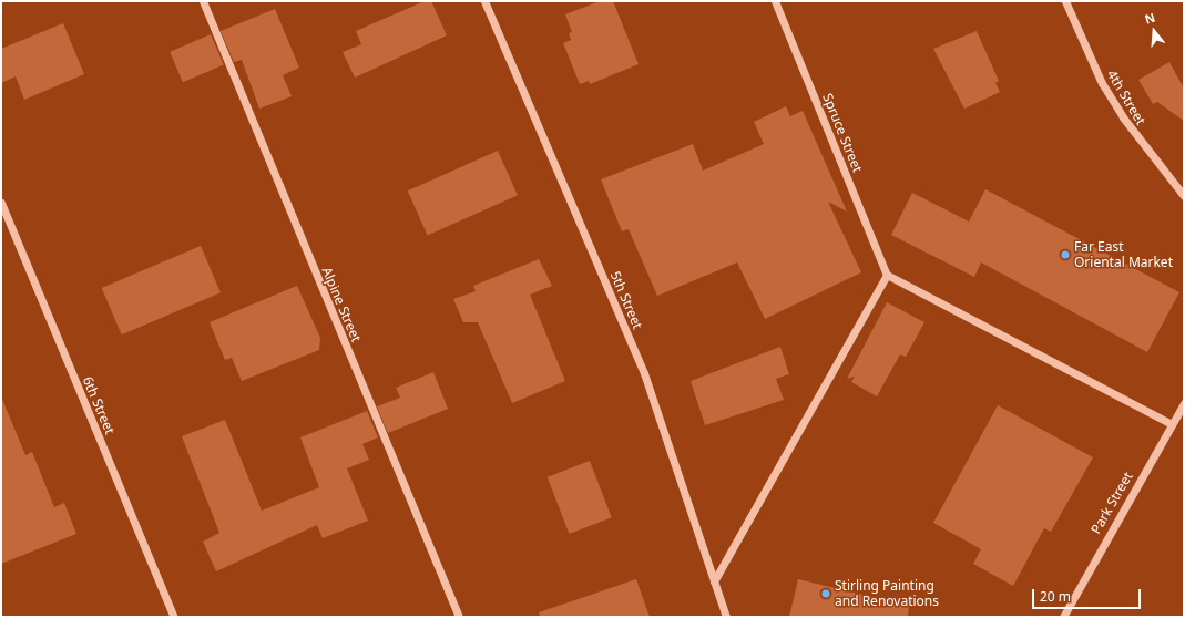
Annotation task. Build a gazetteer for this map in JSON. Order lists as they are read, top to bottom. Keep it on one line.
{"streets":{"street":["4th Street","Spruce Street","5th Street","Alpine Street","6th Street","Park Street"]},"places":["Far East Oriental Market","Stirling Painting and Renovations"],"scale_bar":"20 m","north":"top"}
